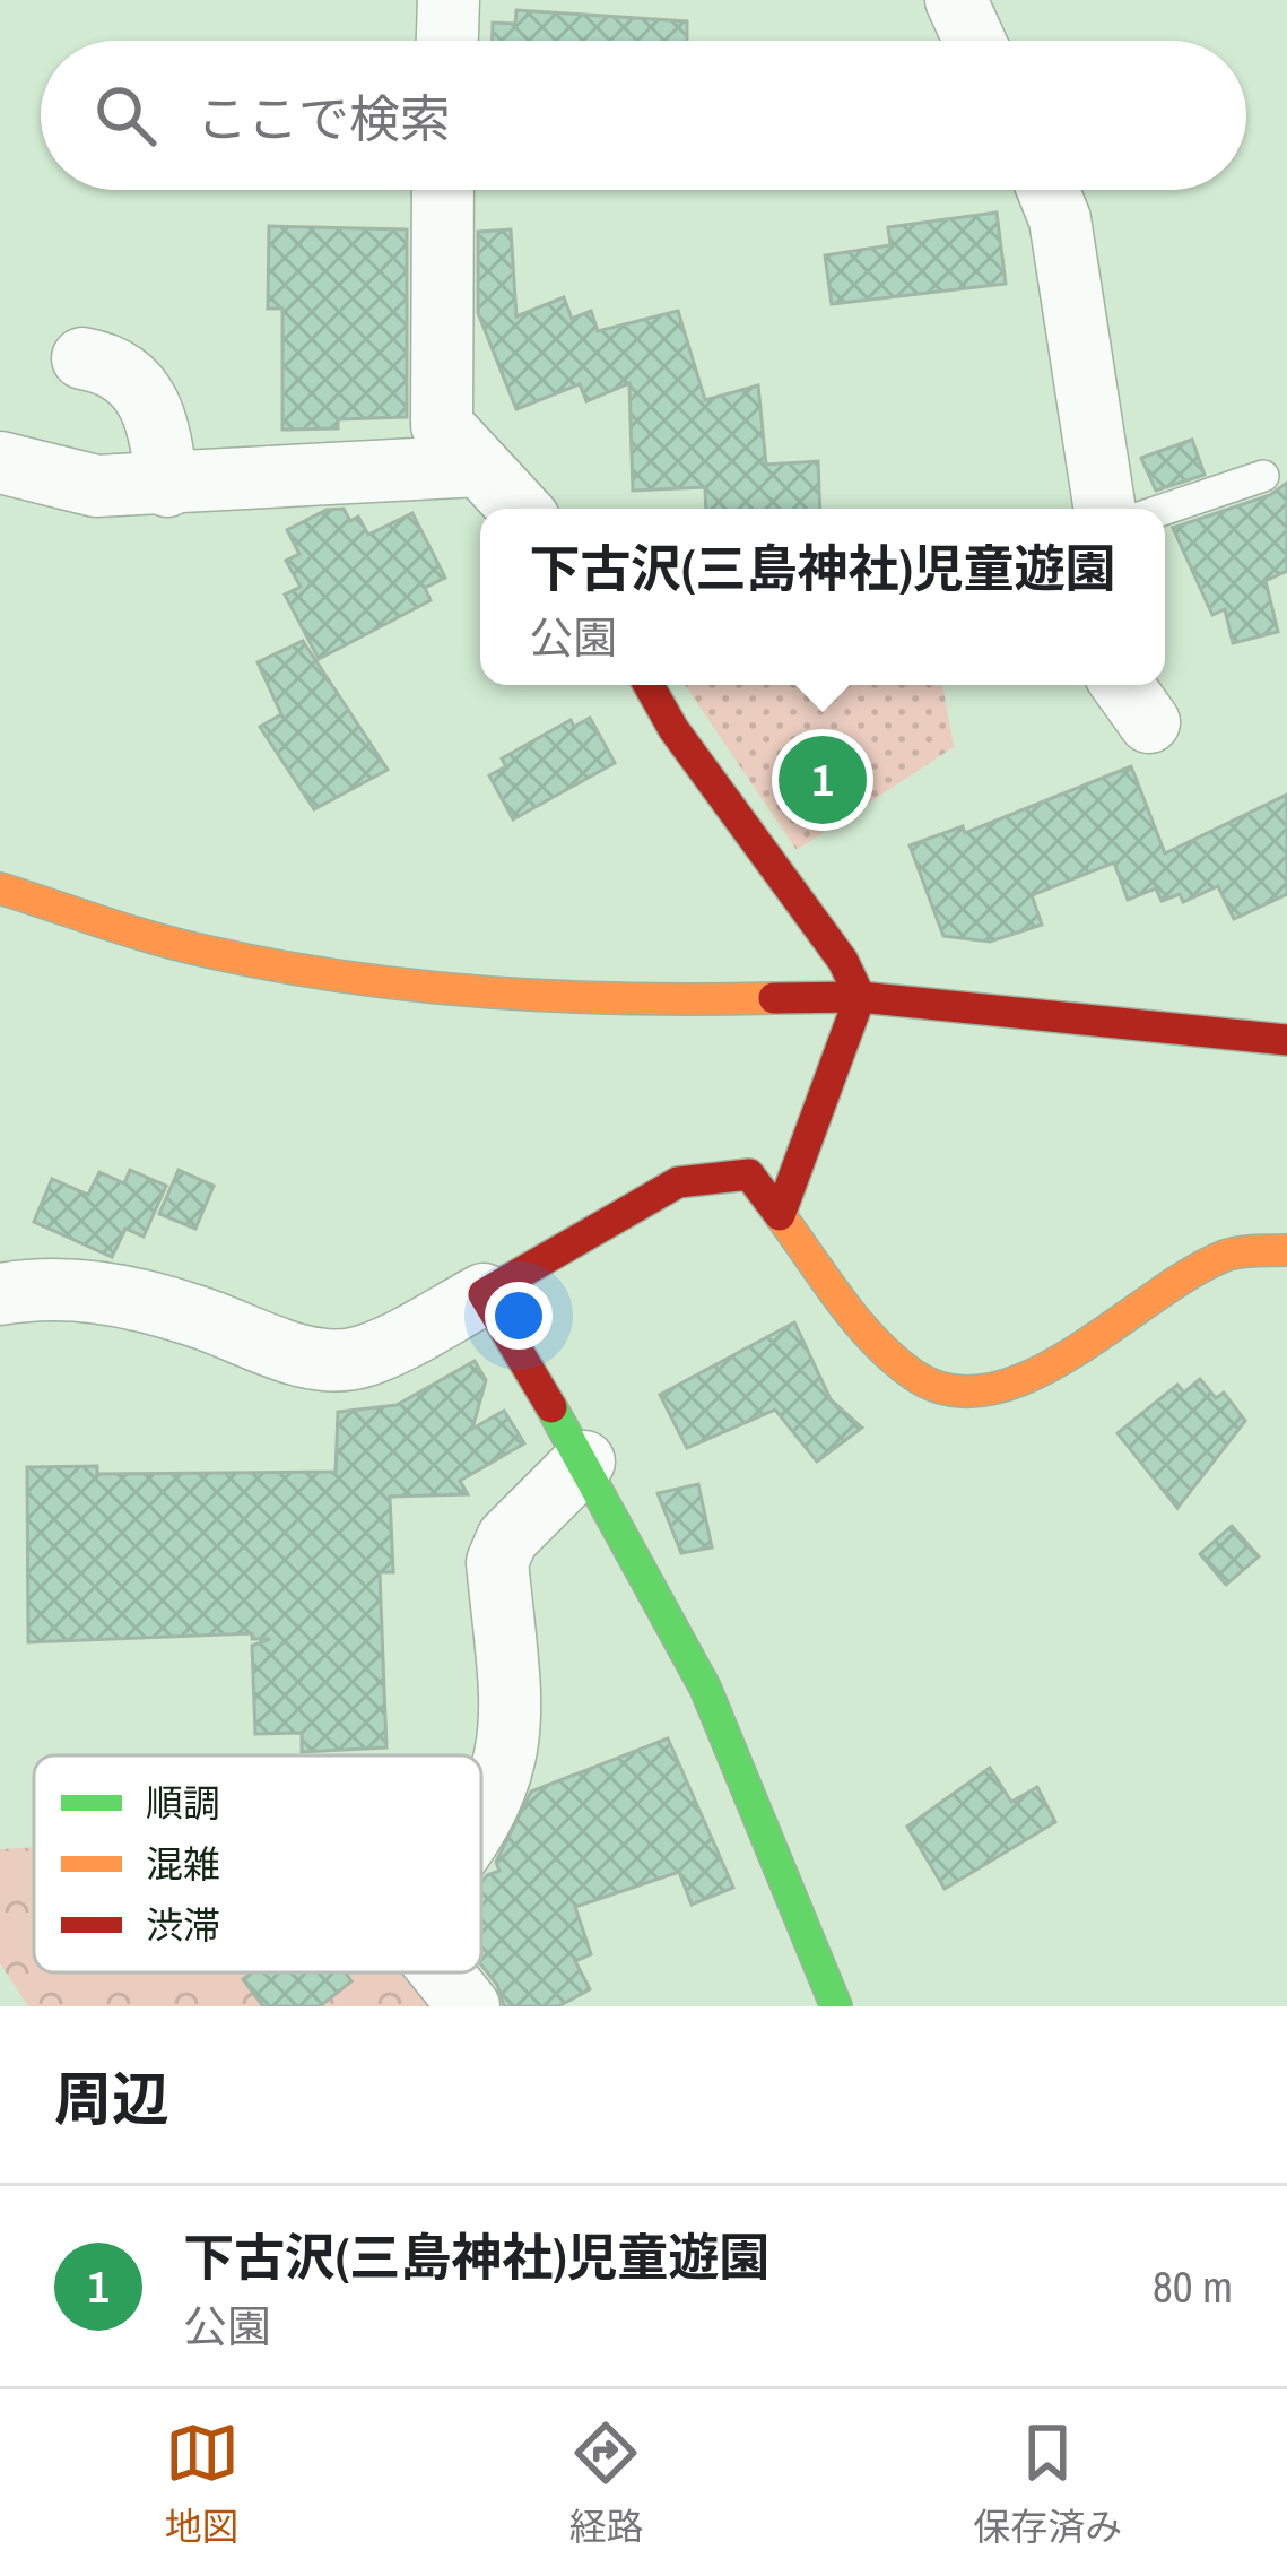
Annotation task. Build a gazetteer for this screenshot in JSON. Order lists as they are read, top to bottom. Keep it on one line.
{"legend":["順調","混雑","渋滞"],"page":{"search":"ここで検索","popup":["下古沢(三島神社)児童遊園","公園"],"pins":"1","heading":"周辺","list":[{"mark":"1","name":"下古沢(三島神社)児童遊園","note":"公園","value":"80 m"}],"nav":["地図","経路","保存済み"]}}
